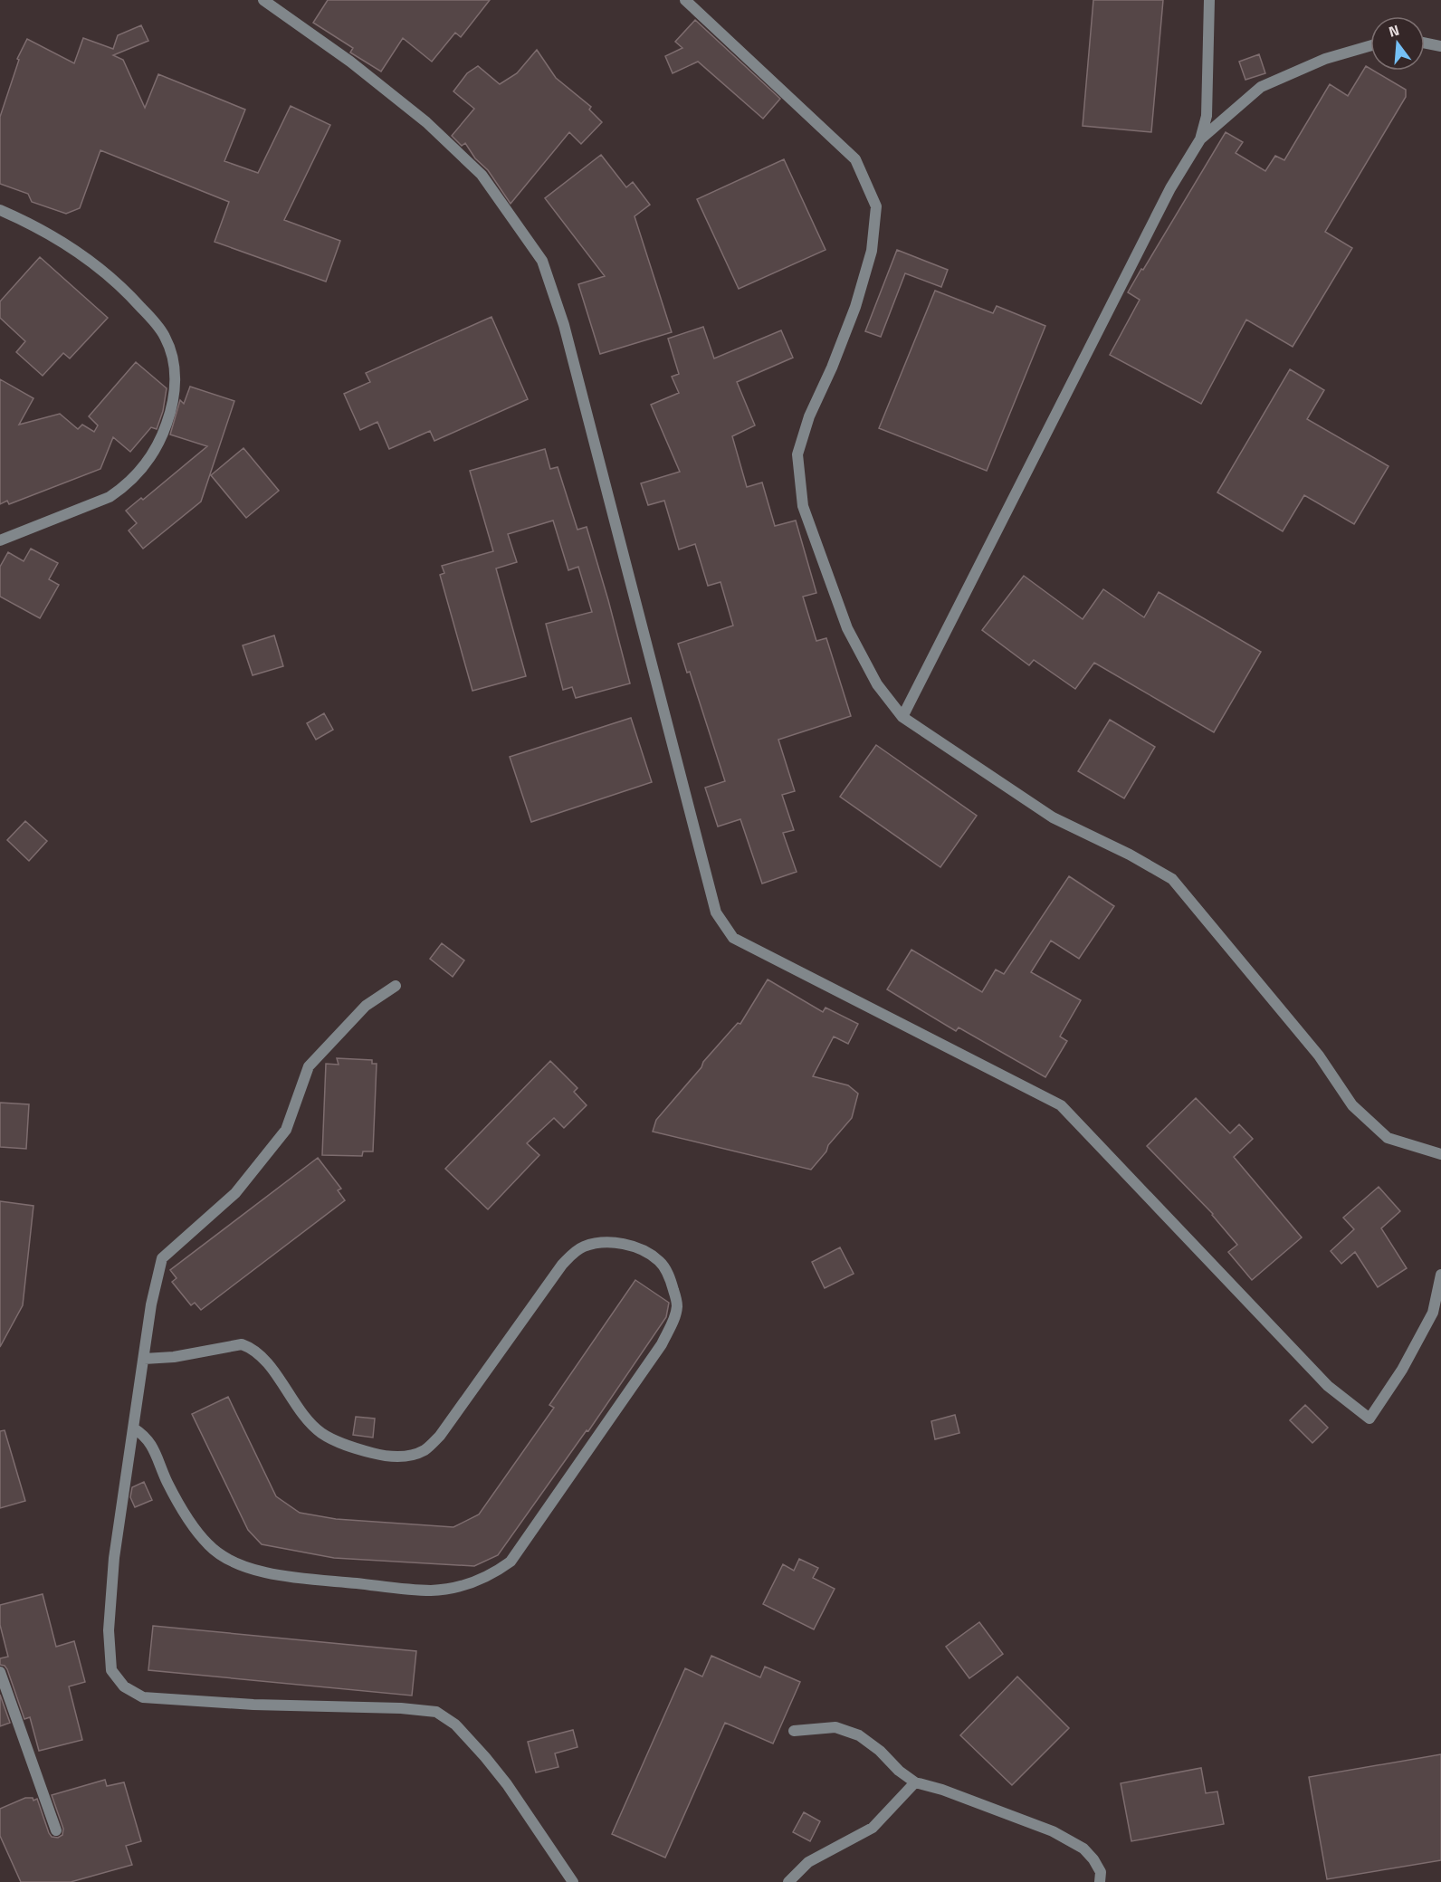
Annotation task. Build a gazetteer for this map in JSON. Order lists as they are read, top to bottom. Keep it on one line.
{"north":"top"}
